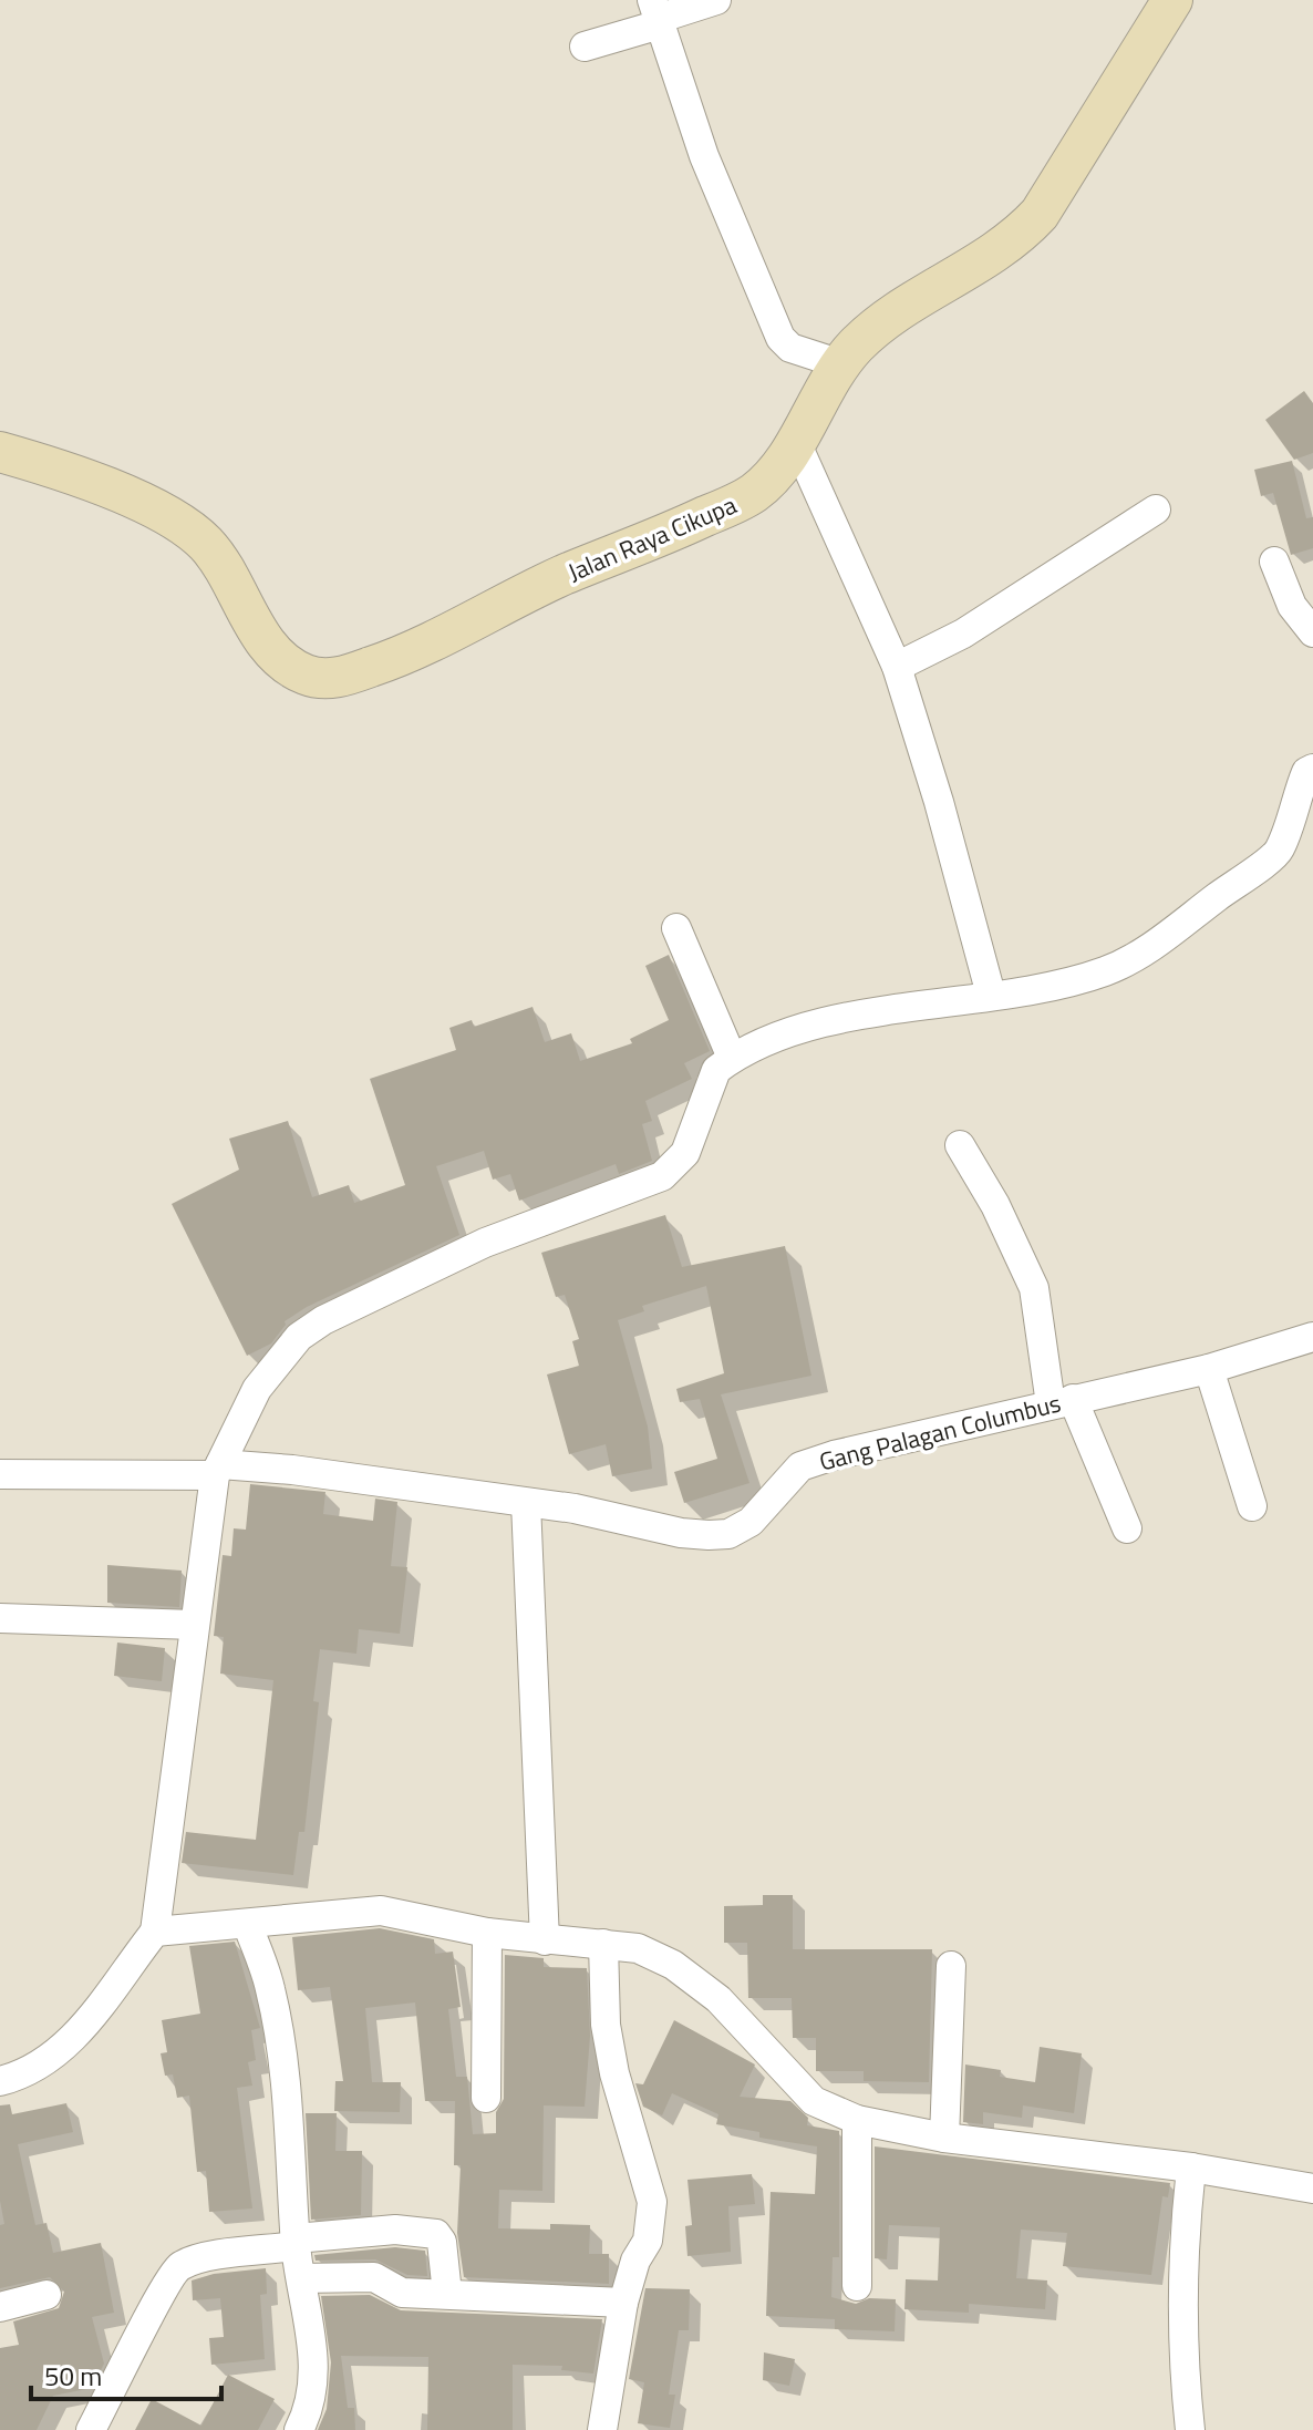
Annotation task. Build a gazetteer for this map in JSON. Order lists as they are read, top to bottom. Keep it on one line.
{"streets":{"main road":["Jalan Raya Cikupa"],"street":["Gang Palagan Columbus"]},"scale_bar":"50 m"}
